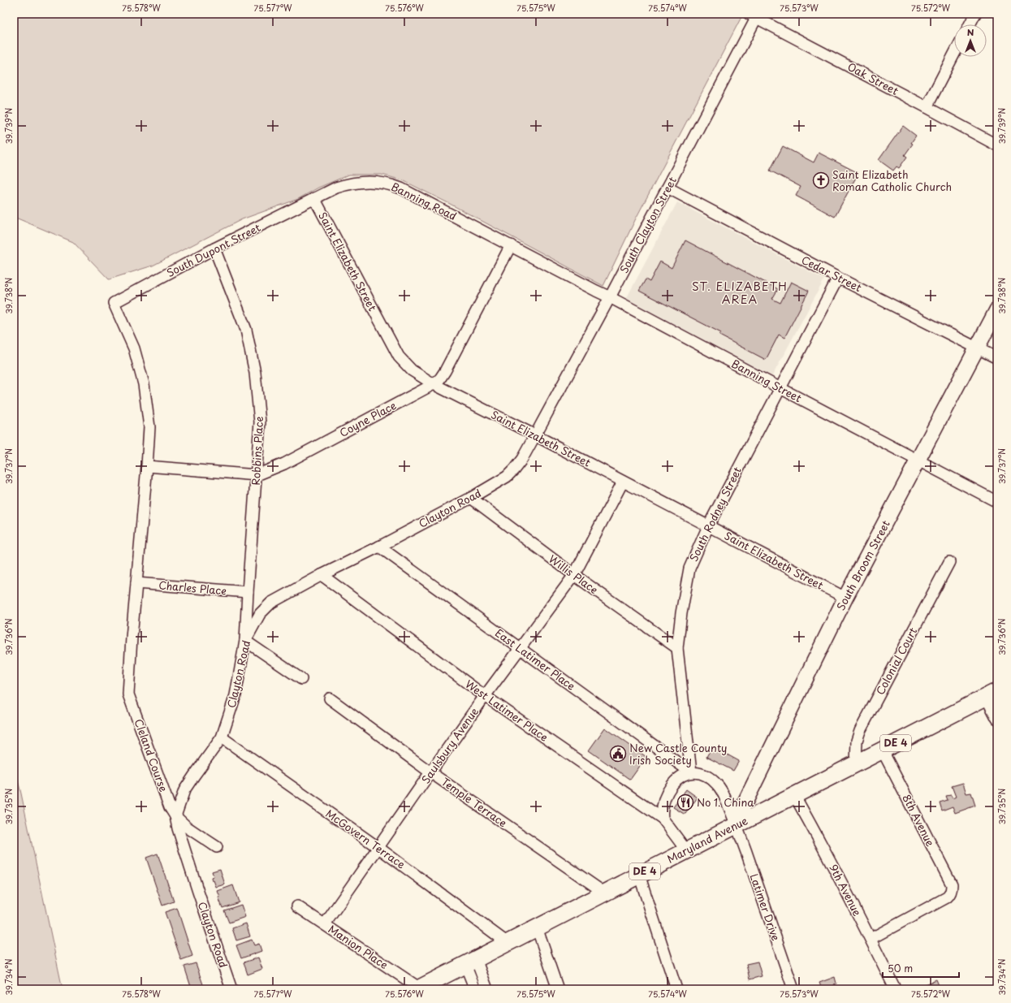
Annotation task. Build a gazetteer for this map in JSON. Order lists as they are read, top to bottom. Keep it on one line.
{"streets":{"main road":["DE 4","Maryland Avenue"],"street":["Oak Street","Banning Road","South Clayton Street","South Dupont Street","Saint Elizabeth Street","Cedar Street","Banning Street","Coyne Place","Robbins Place","Clayton Road","South Rodney Street","South Broom Street","Willis Place","Charles Place","East Latimer Place","Colonial Court","West Latimer Place","Saulsbury Avenue","Cleland Course","Temple Terrace","8th Avenue","McGovern Terrace","9th Avenue","Latimer Drive","Manion Place"]},"crossings":[["Oak Street","South Clayton Street"],["Banning Road","South Dupont Street"],["Banning Road","Saint Elizabeth Street"],["Banning Road","Banning Street"],["Banning Road","Coyne Place"],["South Clayton Street","Saint Elizabeth Street"],["South Clayton Street","Cedar Street"],["South Clayton Street","Banning Street"],["South Clayton Street","Clayton Road"],["South Dupont Street","Saint Elizabeth Street"],["South Dupont Street","Coyne Place"],["South Dupont Street","Robbins Place"],["Saint Elizabeth Street","Coyne Place"],["Saint Elizabeth Street","Clayton Road"],["Saint Elizabeth Street","South Rodney Street"],["Saint Elizabeth Street","South Broom Street"],["Saint Elizabeth Street","Saulsbury Avenue"],["Cedar Street","South Rodney Street"],["Cedar Street","South Broom Street"],["Banning Street","Coyne Place"],["Banning Street","South Rodney Street"],["Banning Street","South Broom Street"],["Coyne Place","Robbins Place"],["Robbins Place","Clayton Road"],["Robbins Place","Charles Place"],["Clayton Road","Willis Place"],["Clayton Road","East Latimer Place"],["Clayton Road","West Latimer Place"],["Clayton Road","Cleland Course"],["Clayton Road","McGovern Terrace"],["South Rodney Street","South Broom Street"],["South Rodney Street","Willis Place"],["South Rodney Street","East Latimer Place"],["South Rodney Street","West Latimer Place"],["South Rodney Street","Maryland Avenue"],["South Rodney Street","Latimer Drive"],["South Broom Street","East Latimer Place"],["South Broom Street","West Latimer Place"],["South Broom Street","Maryland Avenue"],["South Broom Street","Latimer Drive"],["Willis Place","Saulsbury Avenue"],["Charles Place","Cleland Course"],["East Latimer Place","West Latimer Place"],["East Latimer Place","Saulsbury Avenue"],["East Latimer Place","Maryland Avenue"],["East Latimer Place","Latimer Drive"],["Colonial Court","Maryland Avenue"],["West Latimer Place","Saulsbury Avenue"],["West Latimer Place","Maryland Avenue"],["West Latimer Place","Latimer Drive"],["Saulsbury Avenue","Temple Terrace"],["Saulsbury Avenue","McGovern Terrace"],["Saulsbury Avenue","Manion Place"],["Temple Terrace","Maryland Avenue"],["8th Avenue","Maryland Avenue"],["8th Avenue","9th Avenue"],["McGovern Terrace","Maryland Avenue"],["Maryland Avenue","9th Avenue"],["Maryland Avenue","Latimer Drive"],["Maryland Avenue","Manion Place"]],"districts":["ST. ELIZABETH AREA"],"places":{"church":["Saint Elizabeth Roman Catholic Church"],"public building":["New Castle County Irish Society"],"restaurant":["No 1. China"]},"scale_bar":"50 m","north":"top","coordinates":["75.578°W","75.577°W","75.576°W","75.575°W","75.574°W","75.573°W","75.572°W","39.739°N","39.738°N","39.737°N","39.736°N","39.735°N","39.734°N"]}
